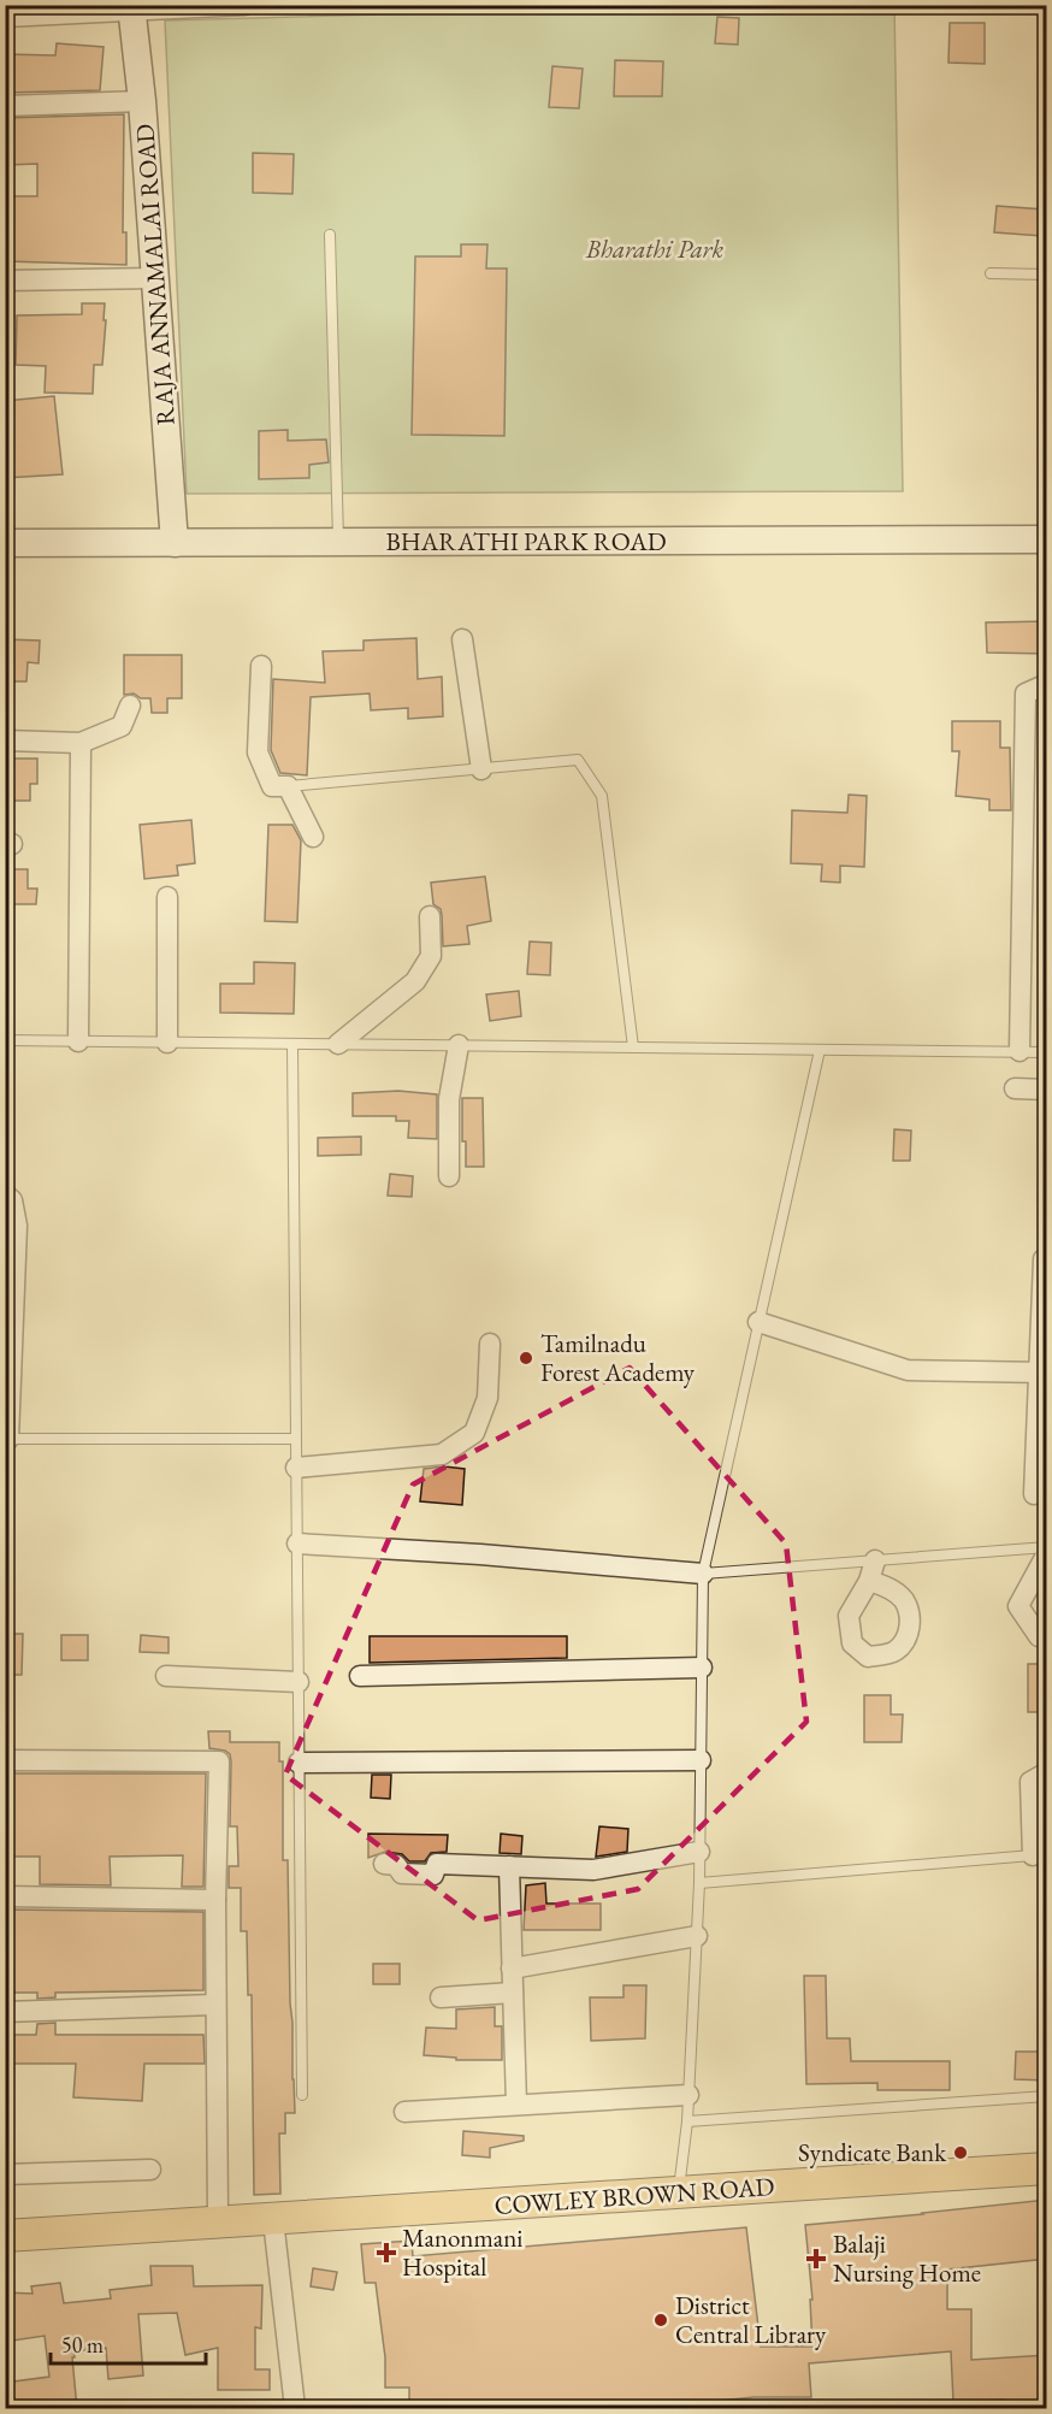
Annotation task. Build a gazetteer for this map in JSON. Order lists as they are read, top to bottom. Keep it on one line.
{"streets":{"main road":["RAJA ANNAMALAI ROAD","BHARATHI PARK ROAD","COWLEY BROWN ROAD"]},"crossings":[["RAJA ANNAMALAI ROAD","BHARATHI PARK ROAD"]],"parks":["Bharathi Park"],"places":{"other":["Tamilnadu Forest Academy","Syndicate Bank","District Central Library"],"health":["Manonmani Hospital","Balaji Nursing Home"]},"scale_bar":"50 m"}
